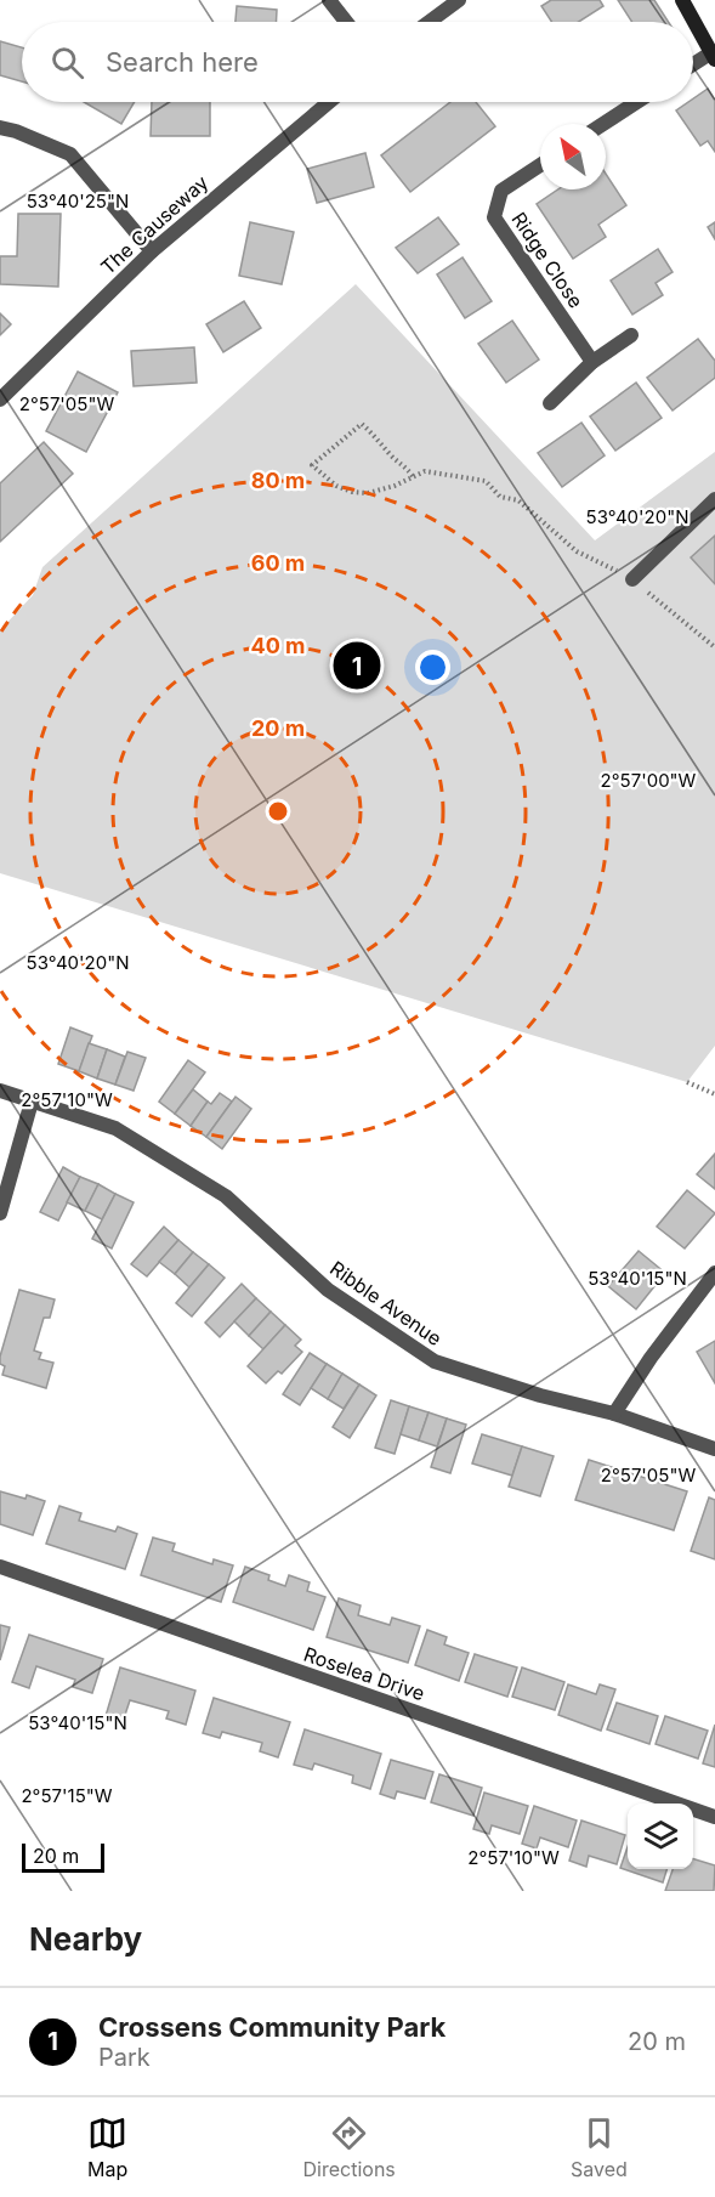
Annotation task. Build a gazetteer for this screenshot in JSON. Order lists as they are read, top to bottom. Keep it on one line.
{"streets":{"street":["The Causeway","Ridge Close","Ribble Avenue","Roselea Drive"]},"scale_bar":"20 m","north":"top left","page":{"search":"Search here","pins":"1","scale":"20 m","heading":"Nearby","list":[{"mark":"1","name":"Crossens Community Park","note":"Park","value":"20 m"}],"nav":["Map","Directions","Saved"]},"coordinates":["53°40'25\"N","2°57'05\"W","53°40'20\"N","2°57'00\"W","2°57'10\"W","53°40'15\"N","2°57'15\"W"],"rings":["80 m","60 m","40 m","20 m"]}
